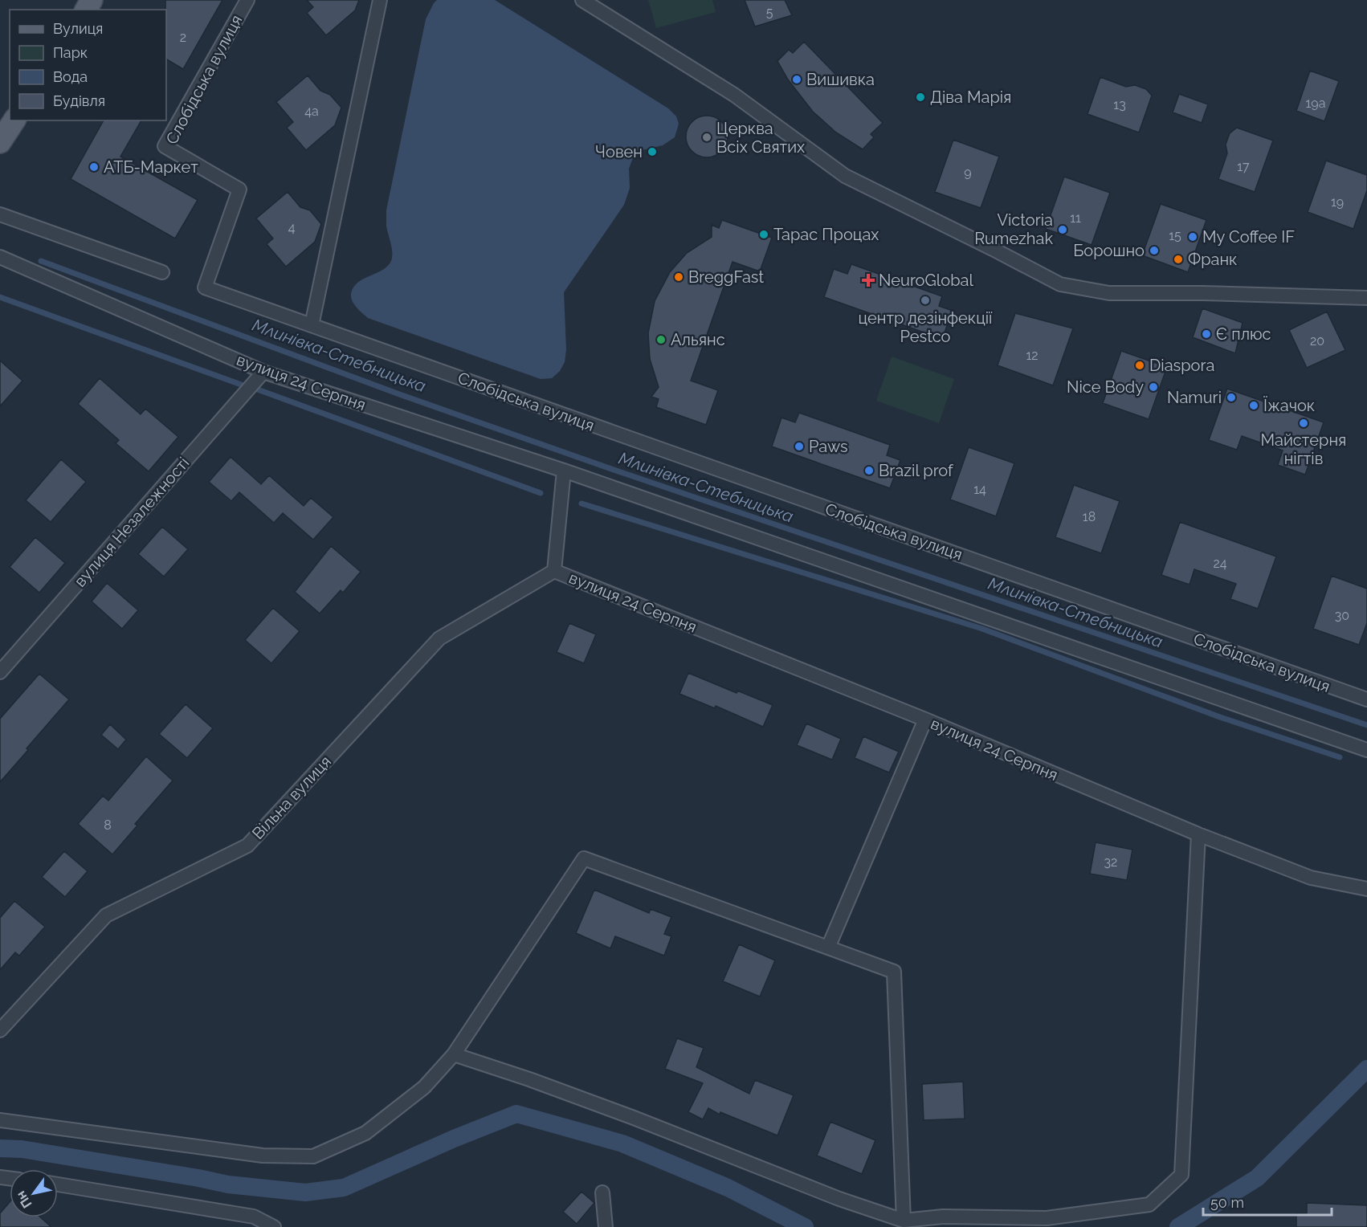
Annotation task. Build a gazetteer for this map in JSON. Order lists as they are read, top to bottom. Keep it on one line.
{"streets":{"street":["Слобідська вулиця","вулиця 24 Серпня","вулиця Незалежності","Вільна вулиця"]},"crossings":[["вулиця 24 Серпня","вулиця Незалежності"],["вулиця 24 Серпня","Вільна вулиця"]],"water":["Млинівка-Стебницька"],"places":{"other":["Вишивка","Діва Марія","Церква Всіх Святих","Човен","АТБ-Маркет","Victoria Rumezhak","Тарас Процах","My Coffee IF","Борошно","Франк","BreggFast","центр дезінфекції Pestco","Є плюс","Альянс","Diaspora","Nice Body","Namuri","Їжачок","Майстерня нігтів","Paws","Brazil prof"],"health":["NeuroGlobal"]},"house_numbers":["5","2","19а","13","4а","17","9","19","11","4","15","20","12","14","18","24","30","8","32"],"legend":["Вулиця","Парк","Вода","Будівля"],"scale_bar":"50 m","north":"bottom left"}
